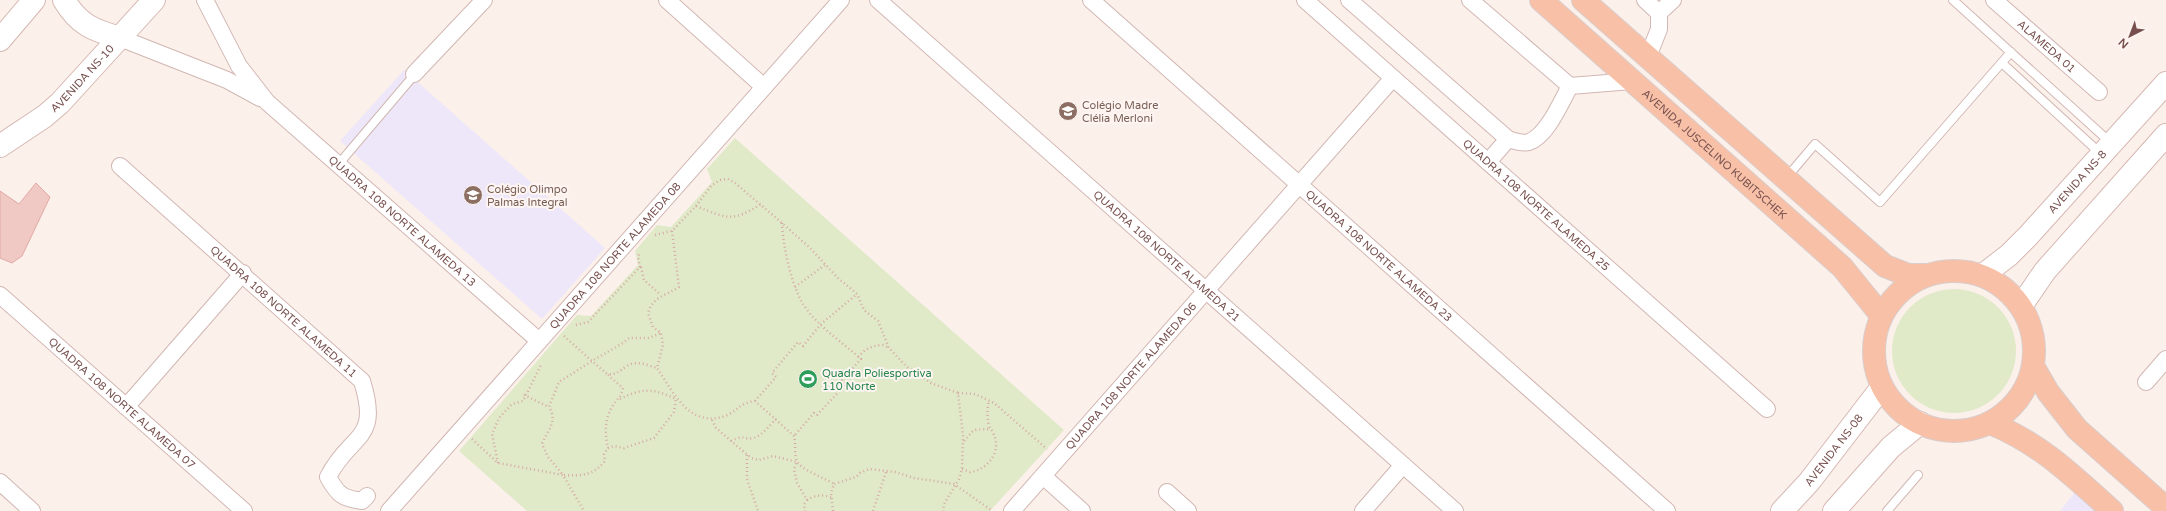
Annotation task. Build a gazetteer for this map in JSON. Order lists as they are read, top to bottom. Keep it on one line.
{"streets":{"main road":["AVENIDA JUSCELINO KUBITSCHEK"],"street":["ALAMEDA 01","AVENIDA NS-10","AVENIDA NS-8","QUADRA 108 NORTE ALAMEDA 25","QUADRA 108 NORTE ALAMEDA 13","QUADRA 108 NORTE ALAMEDA 08","QUADRA 108 NORTE ALAMEDA 21","QUADRA 108 NORTE ALAMEDA 23","QUADRA 108 NORTE ALAMEDA 11","QUADRA 108 NORTE ALAMEDA 06","QUADRA 108 NORTE ALAMEDA 07","AVENIDA NS-08"]},"crossings":[["QUADRA 108 NORTE ALAMEDA 25","QUADRA 108 NORTE ALAMEDA 06"],["QUADRA 108 NORTE ALAMEDA 13","QUADRA 108 NORTE ALAMEDA 08"],["QUADRA 108 NORTE ALAMEDA 21","QUADRA 108 NORTE ALAMEDA 06"],["QUADRA 108 NORTE ALAMEDA 23","QUADRA 108 NORTE ALAMEDA 06"]],"places":{"school or university":["Colégio Madre Clélia Merloni","Colégio Olimpo Palmas Integral"],"sports":["Quadra Poliesportiva 110 Norte"]},"north":"bottom left"}
